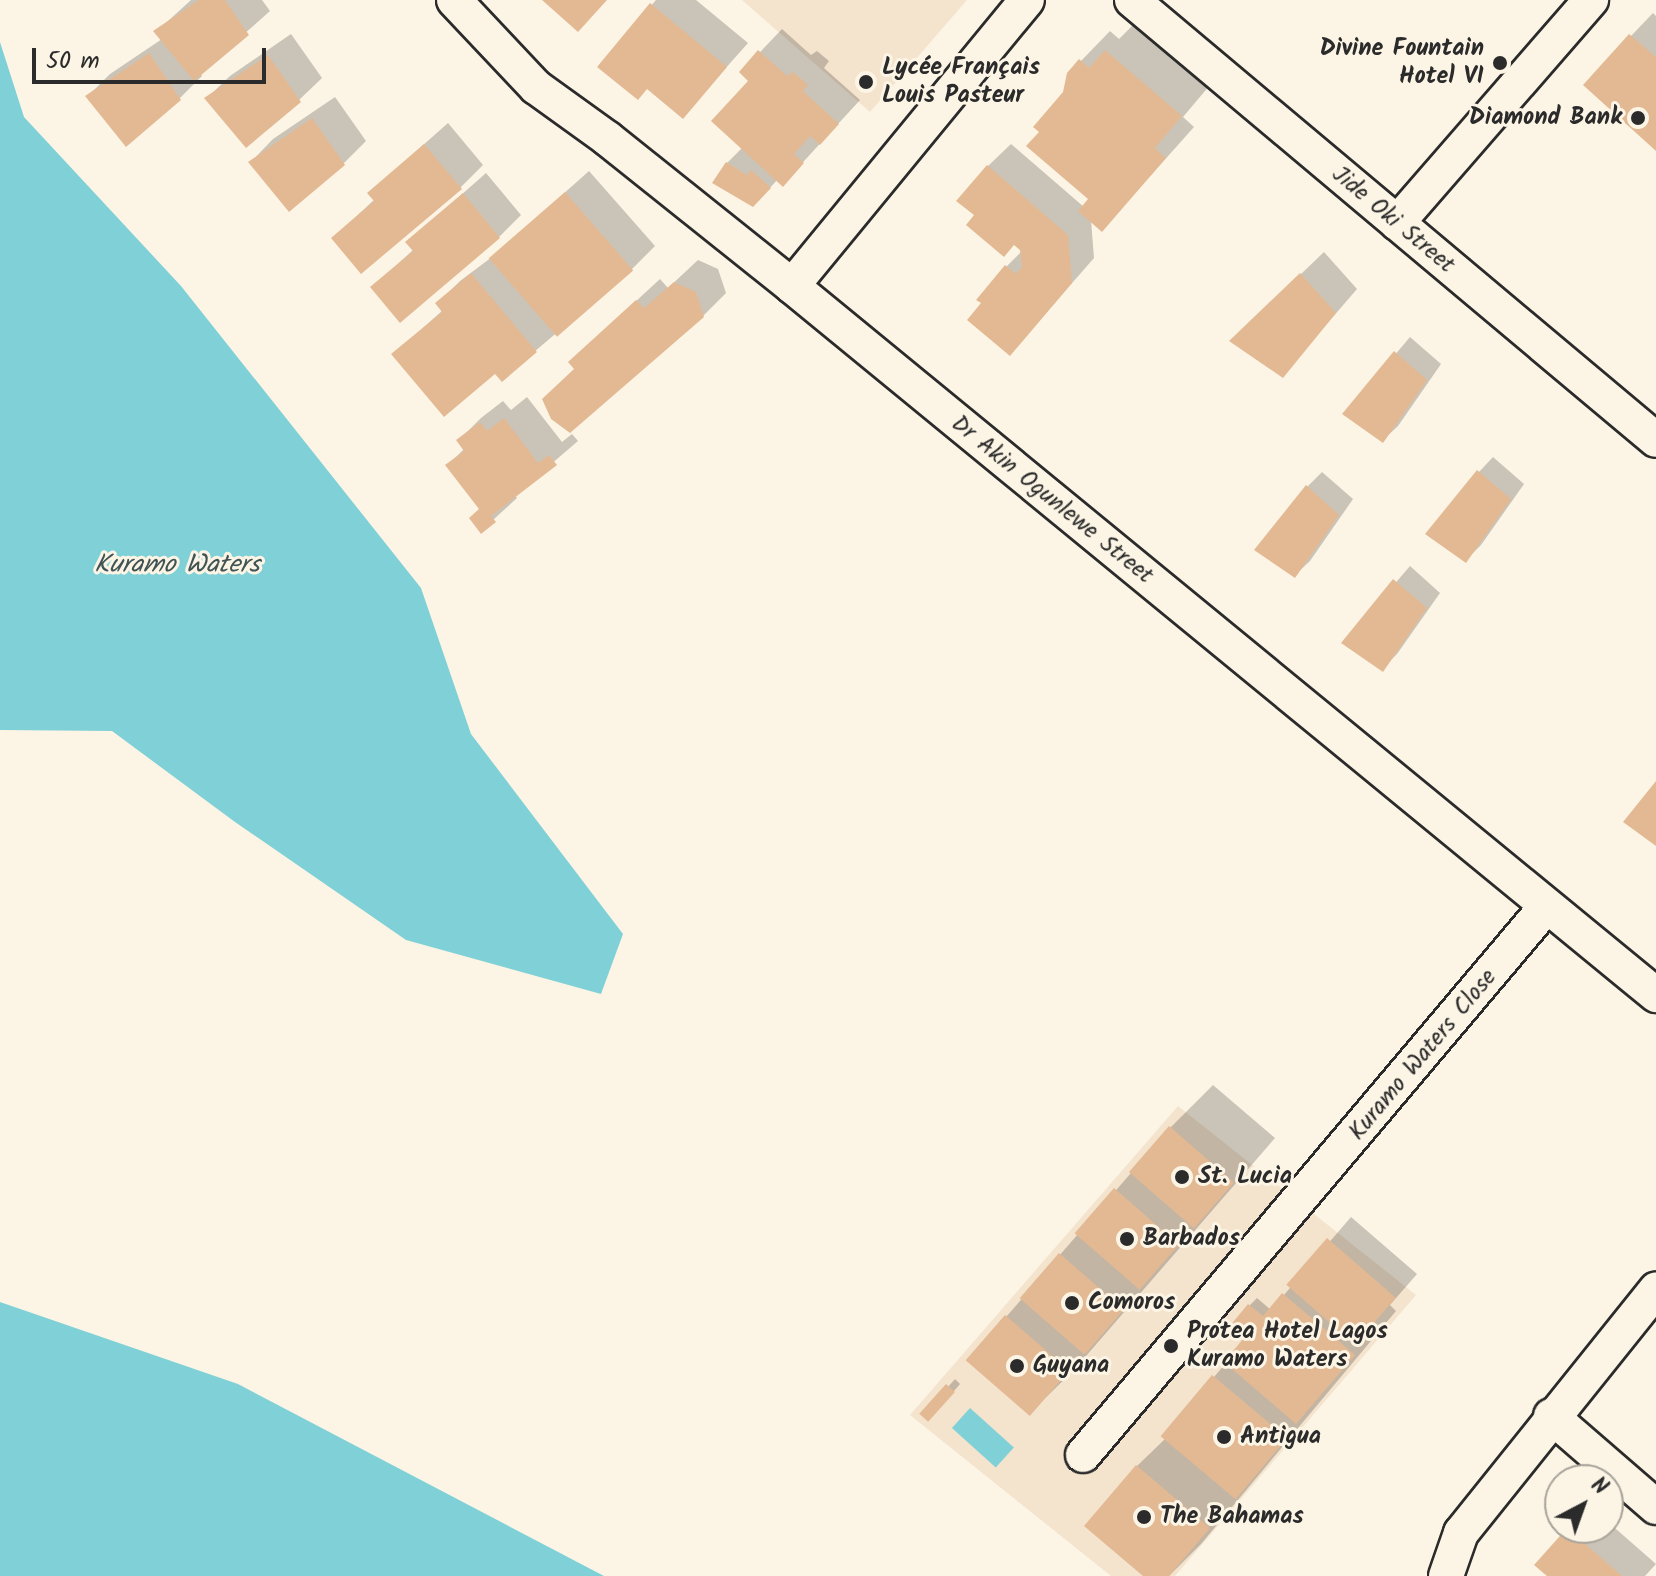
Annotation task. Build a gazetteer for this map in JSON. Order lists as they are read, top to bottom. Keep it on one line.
{"streets":{"street":["Jide Oki Street","Dr Akin Ogunlewe Street","Kuramo Waters Close"]},"crossings":[["Dr Akin Ogunlewe Street","Kuramo Waters Close"]],"water":["Kuramo Waters"],"places":["Divine Fountain Hotel VI","Lycée Français Louis Pasteur","Diamond Bank","St. Lucia","Barbados","Comoros","Protea Hotel Lagos Kuramo Waters","Guyana","Antigua","The Bahamas"],"scale_bar":"50 m","north":"top right"}
